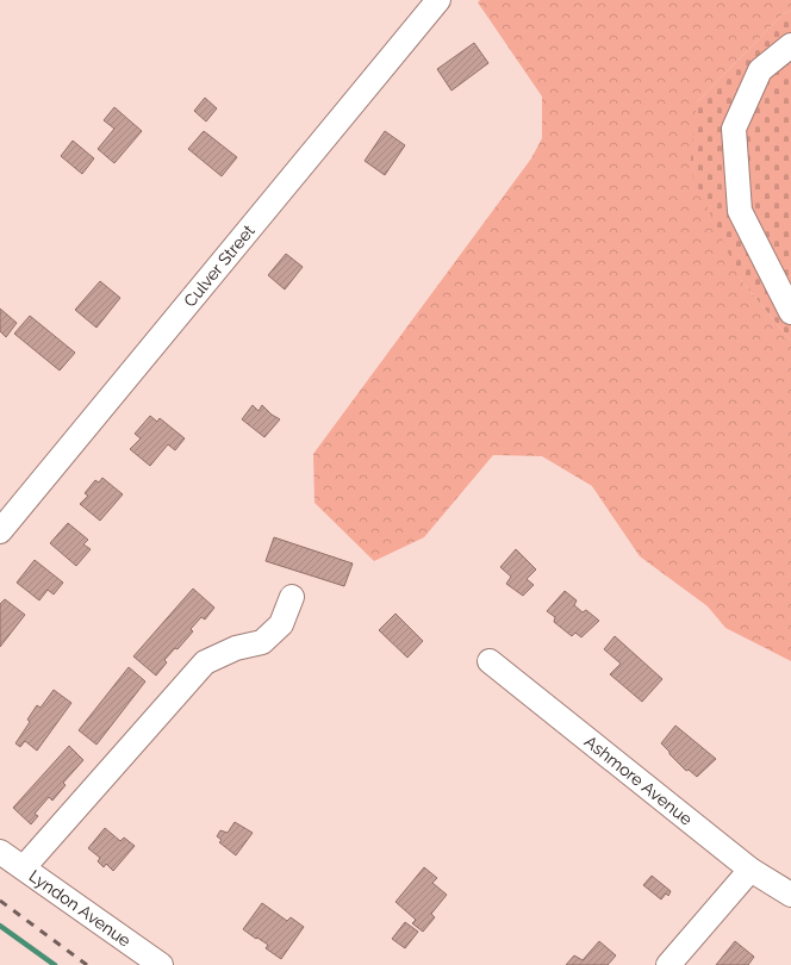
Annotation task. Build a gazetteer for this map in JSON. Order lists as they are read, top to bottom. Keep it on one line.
{"streets":{"street":["Culver Street","Ashmore Avenue","Lyndon Avenue"]}}
